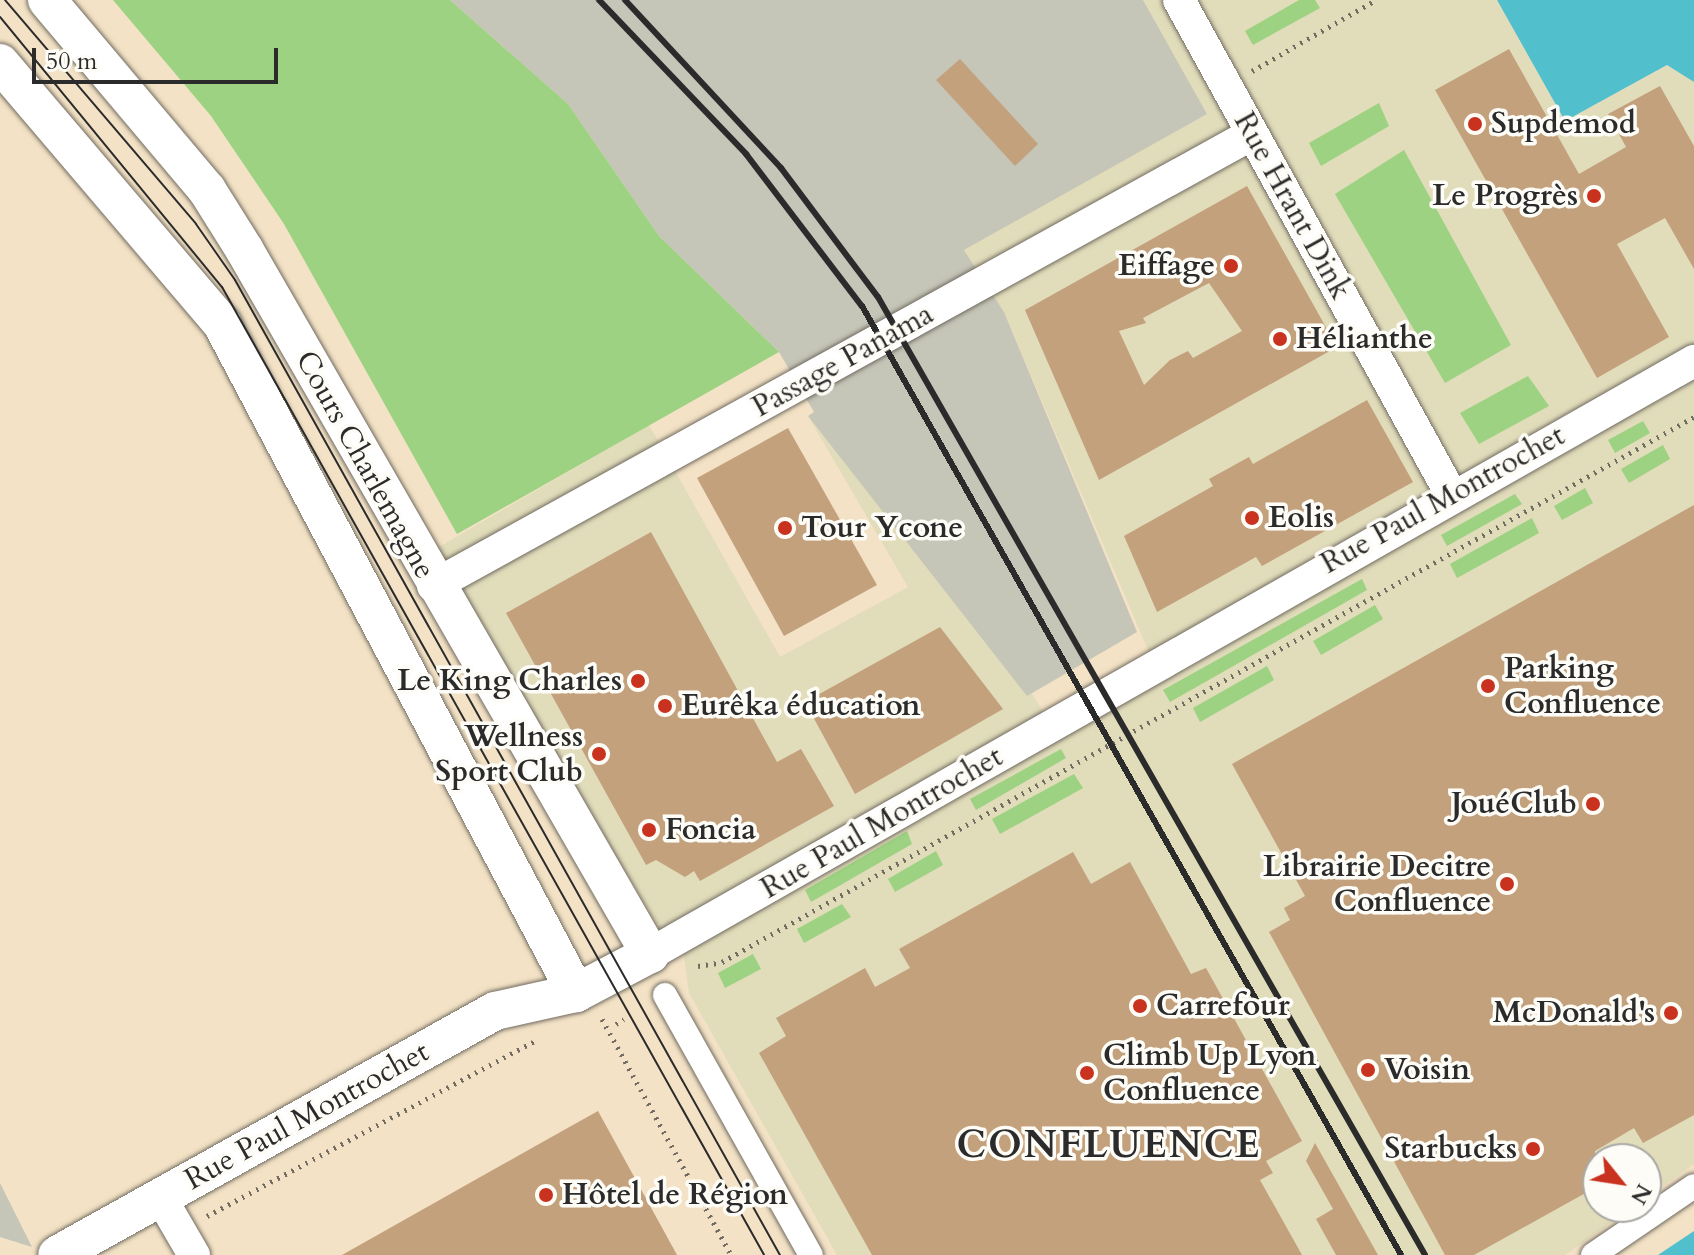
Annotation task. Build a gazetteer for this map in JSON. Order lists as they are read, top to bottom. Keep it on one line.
{"streets":{"street":["Rue Hrant Dink","Passage Panama","Cours Charlemagne","Rue Paul Montrochet"]},"crossings":[["Rue Hrant Dink","Passage Panama"],["Rue Hrant Dink","Rue Paul Montrochet"],["Passage Panama","Cours Charlemagne"],["Cours Charlemagne","Rue Paul Montrochet"]],"districts":["CONFLUENCE"],"places":["Supdemod","Le Progrès","Eiffage","Hélianthe","Eolis","Tour Ycone","Le King Charles","Parking Confluence","Eurêka éducation","Wellness Sport Club","JouéClub","Foncia","Librairie Decitre Confluence","Carrefour","McDonald's","Voisin","Climb Up Lyon Confluence","Starbucks","Hôtel de Région"],"scale_bar":"50 m","north":"bottom right"}
